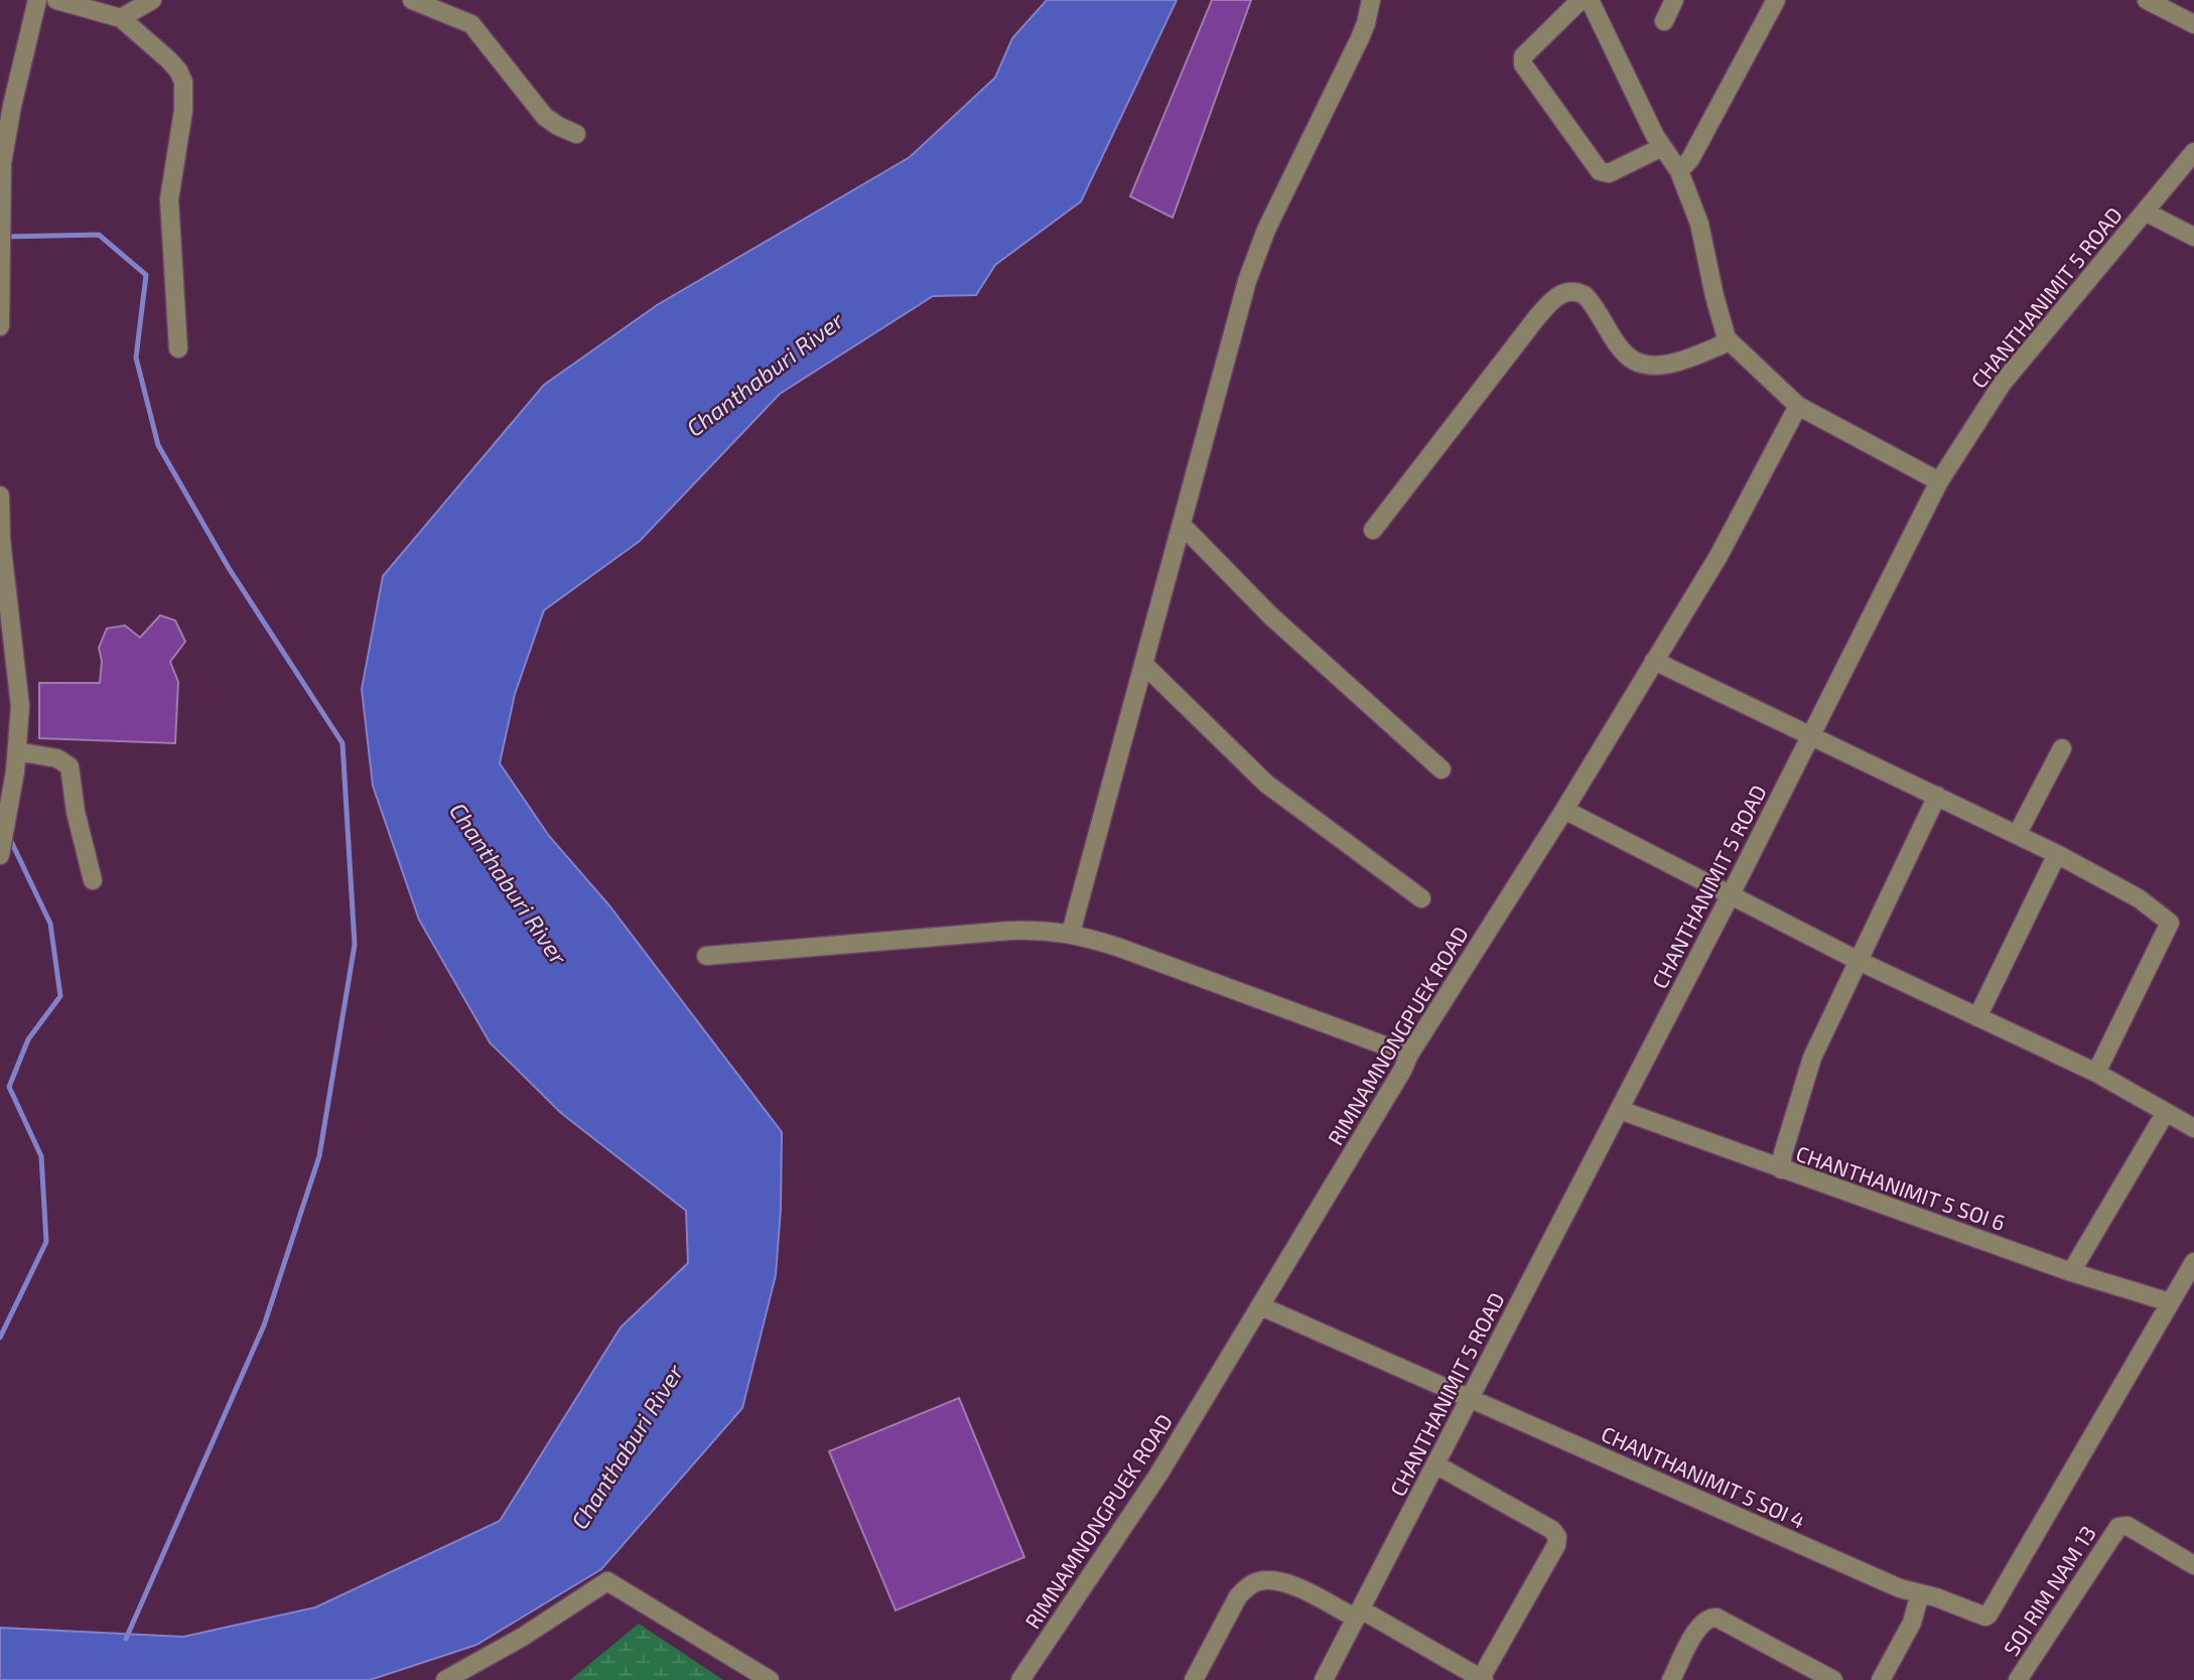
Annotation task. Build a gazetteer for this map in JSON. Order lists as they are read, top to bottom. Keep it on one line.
{"streets":{"street":["CHANTHANIMIT 5 ROAD","RIMNAMNONGPUEK ROAD","CHANTHANIMIT 5 SOI 6","CHANTHANIMIT 5 SOI 4","SOI RIM NAM 13"]},"crossings":[["CHANTHANIMIT 5 ROAD","CHANTHANIMIT 5 SOI 6"],["CHANTHANIMIT 5 ROAD","CHANTHANIMIT 5 SOI 4"],["RIMNAMNONGPUEK ROAD","CHANTHANIMIT 5 SOI 4"],["CHANTHANIMIT 5 SOI 6","CHANTHANIMIT 5 SOI 4"]],"water":["Chanthaburi River"]}
